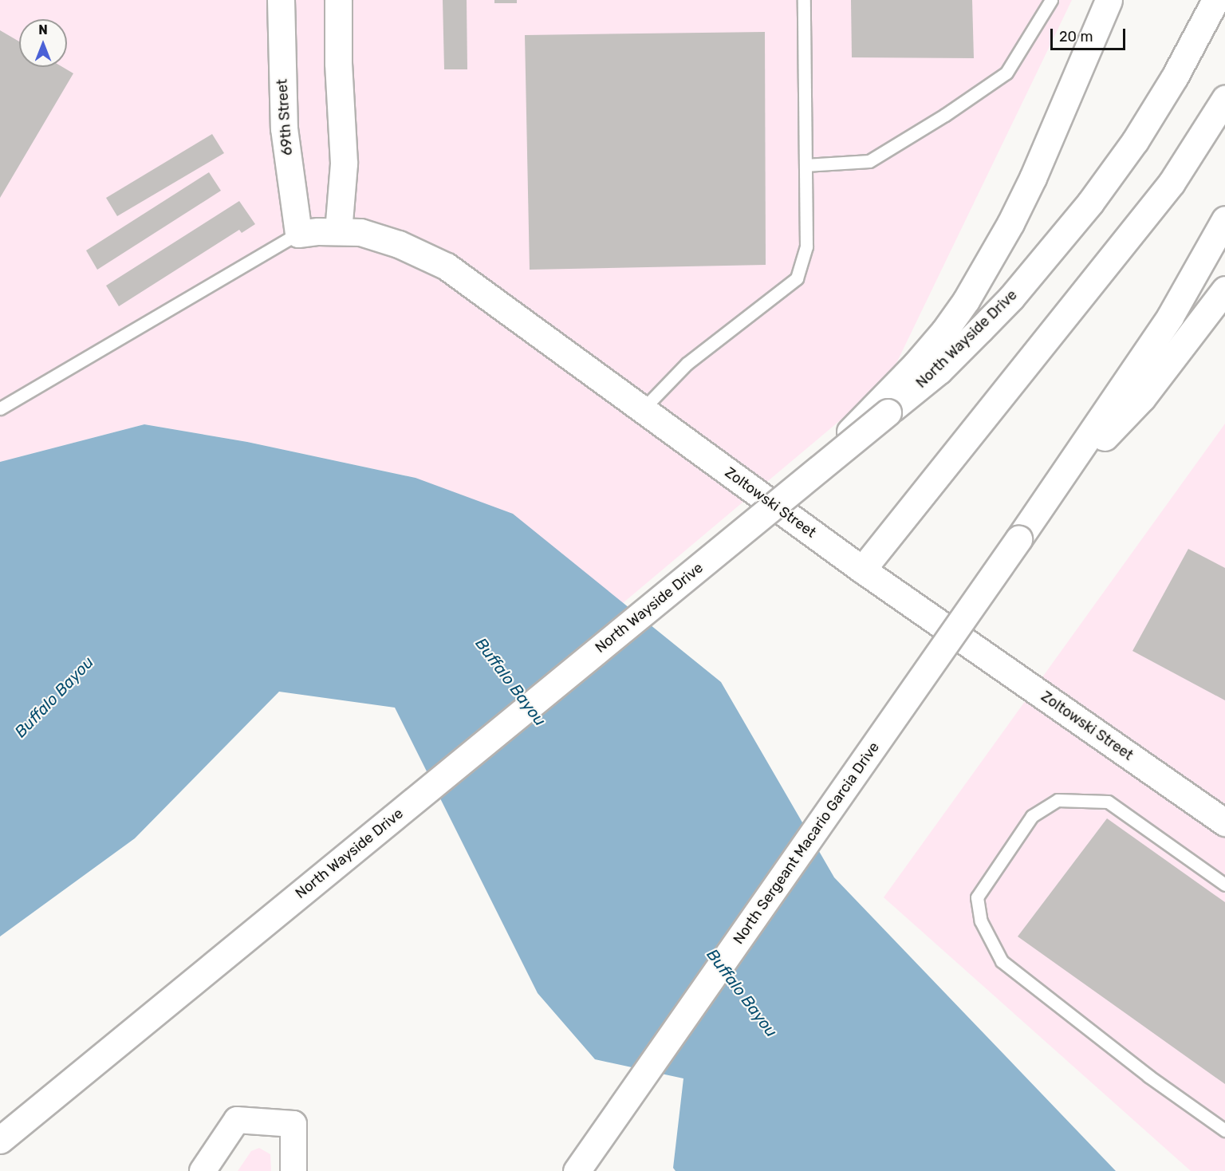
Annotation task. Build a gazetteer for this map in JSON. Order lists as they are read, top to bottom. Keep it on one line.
{"streets":{"main road":["69th Street","North Wayside Drive","Zoltowski Street","North Sergeant Macario Garcia Drive"]},"crossings":[["69th Street","Zoltowski Street"]],"water":["Buffalo Bayou"],"scale_bar":"20 m","north":"top"}
